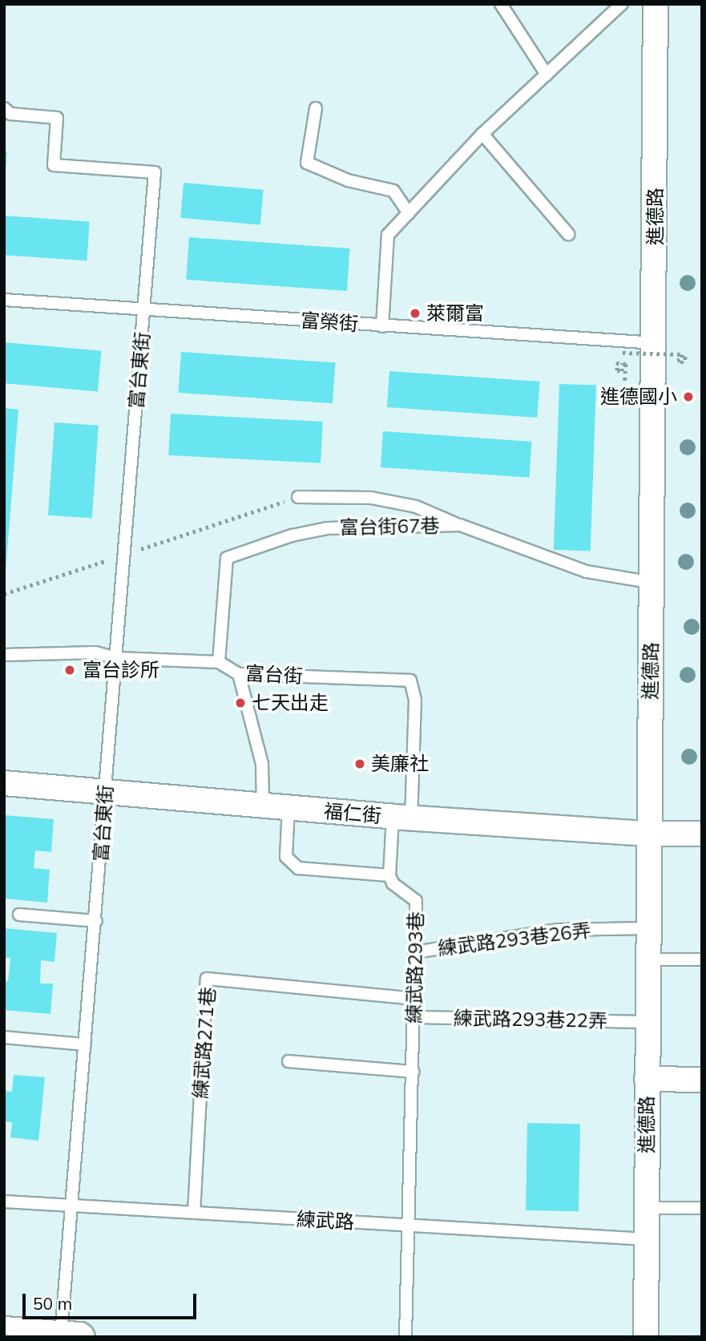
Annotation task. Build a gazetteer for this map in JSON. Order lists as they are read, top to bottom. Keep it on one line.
{"streets":{"street":["進德路","福仁街"],"lane":["富榮街","富台東街","富台街67巷","富台街","練武路293巷26弄","練武路293巷","練武路293巷22弄","練武路271巷","練武路"]},"crossings":[["進德路","富榮街"],["進德路","富台街67巷"],["進德路","福仁街"],["進德路","練武路293巷26弄"],["進德路","練武路293巷22弄"],["進德路","練武路"],["富榮街","富台東街"],["富台東街","富台街"],["富台東街","福仁街"],["富台東街","練武路"],["富台街67巷","富台街"],["富台街","福仁街"],["練武路293巷26弄","練武路293巷"],["練武路293巷","練武路293巷22弄"],["練武路293巷","練武路271巷"],["練武路293巷","練武路"],["練武路271巷","練武路"]],"places":["萊爾富","進德國小","富台診所","七天出走","美廉社"],"scale_bar":"50 m"}
